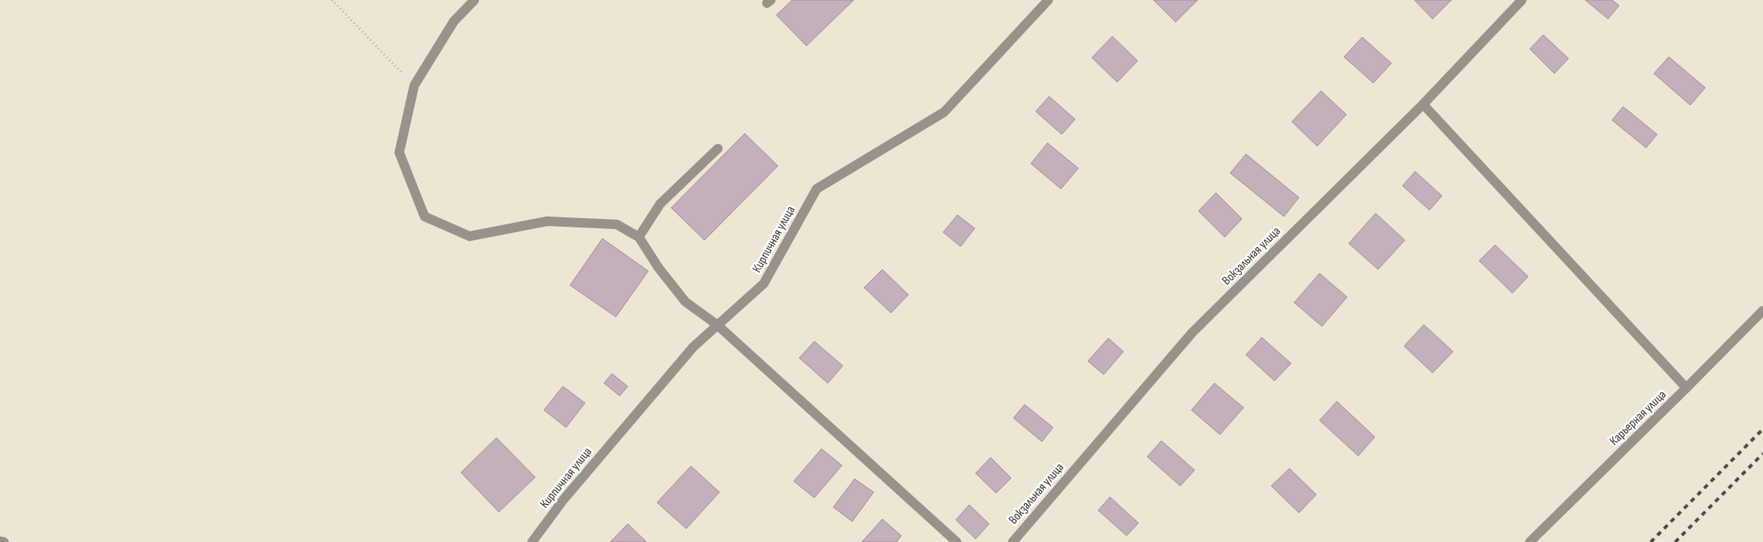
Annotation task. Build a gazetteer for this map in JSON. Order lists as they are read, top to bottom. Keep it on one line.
{"streets":{"street":["Кирпичная улица","Вокзальная улица","Карьерная улица"]}}
